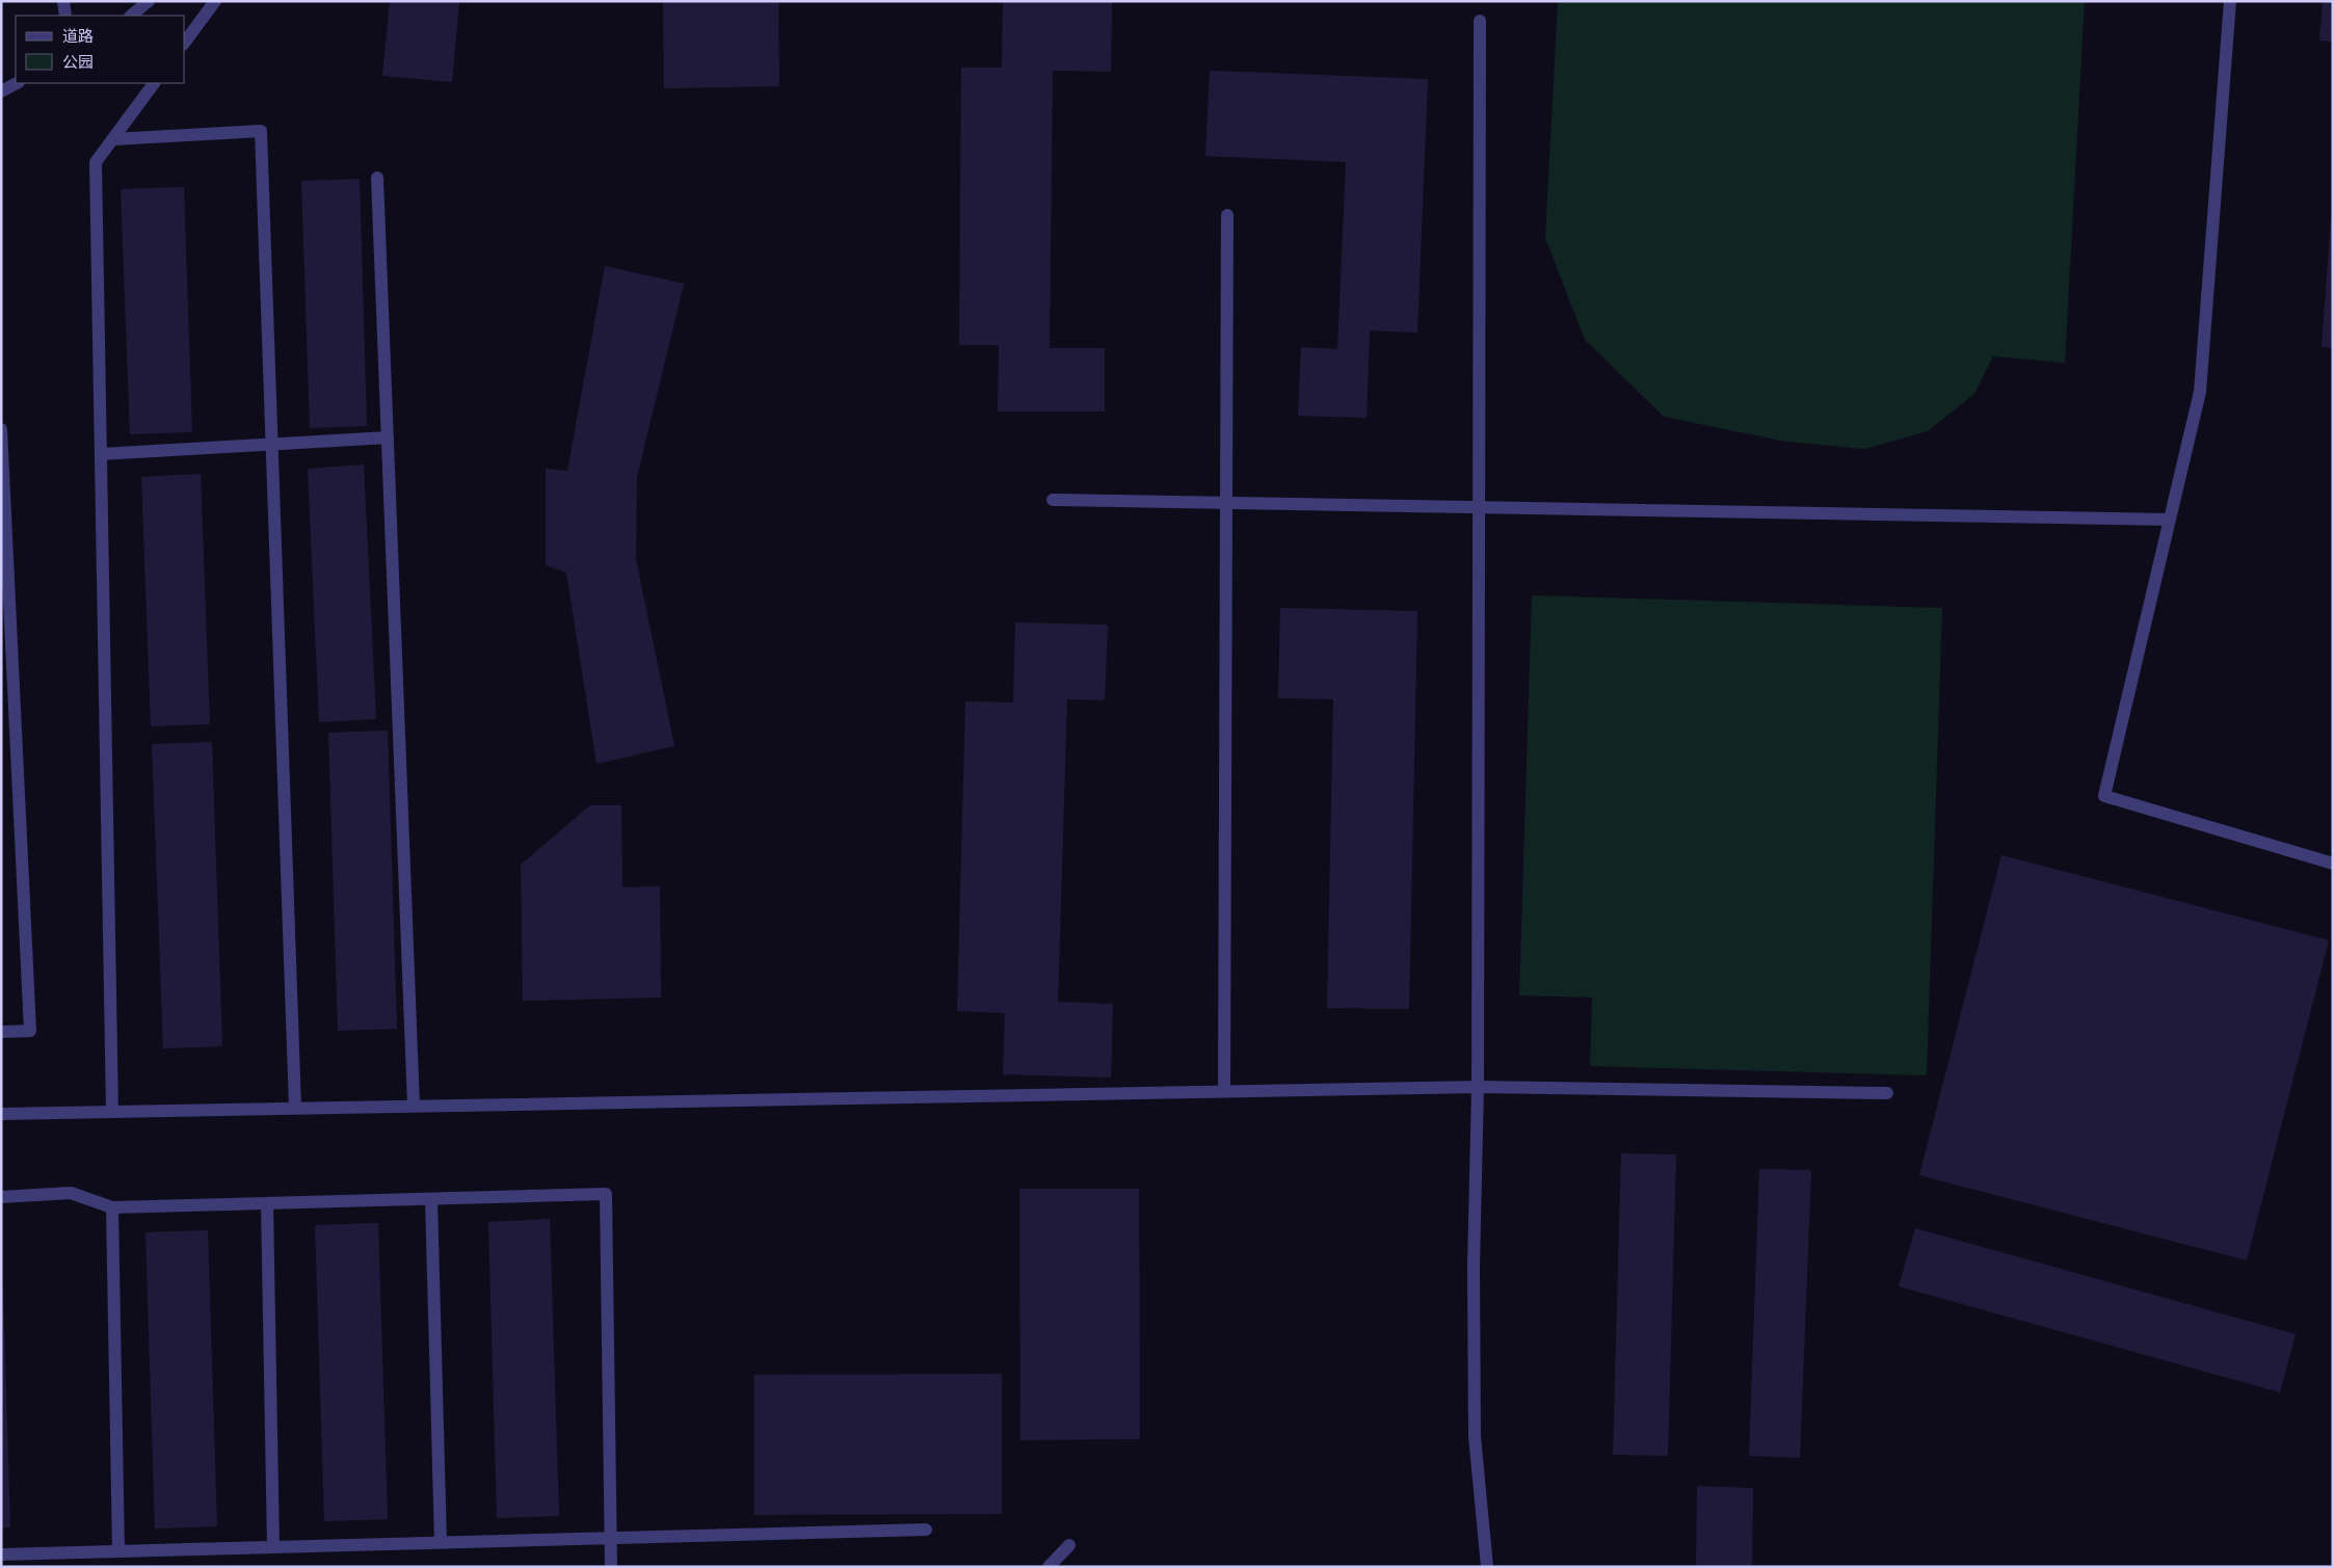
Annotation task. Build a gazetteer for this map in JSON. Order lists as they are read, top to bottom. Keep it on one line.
{"legend":["道路","公园"]}
